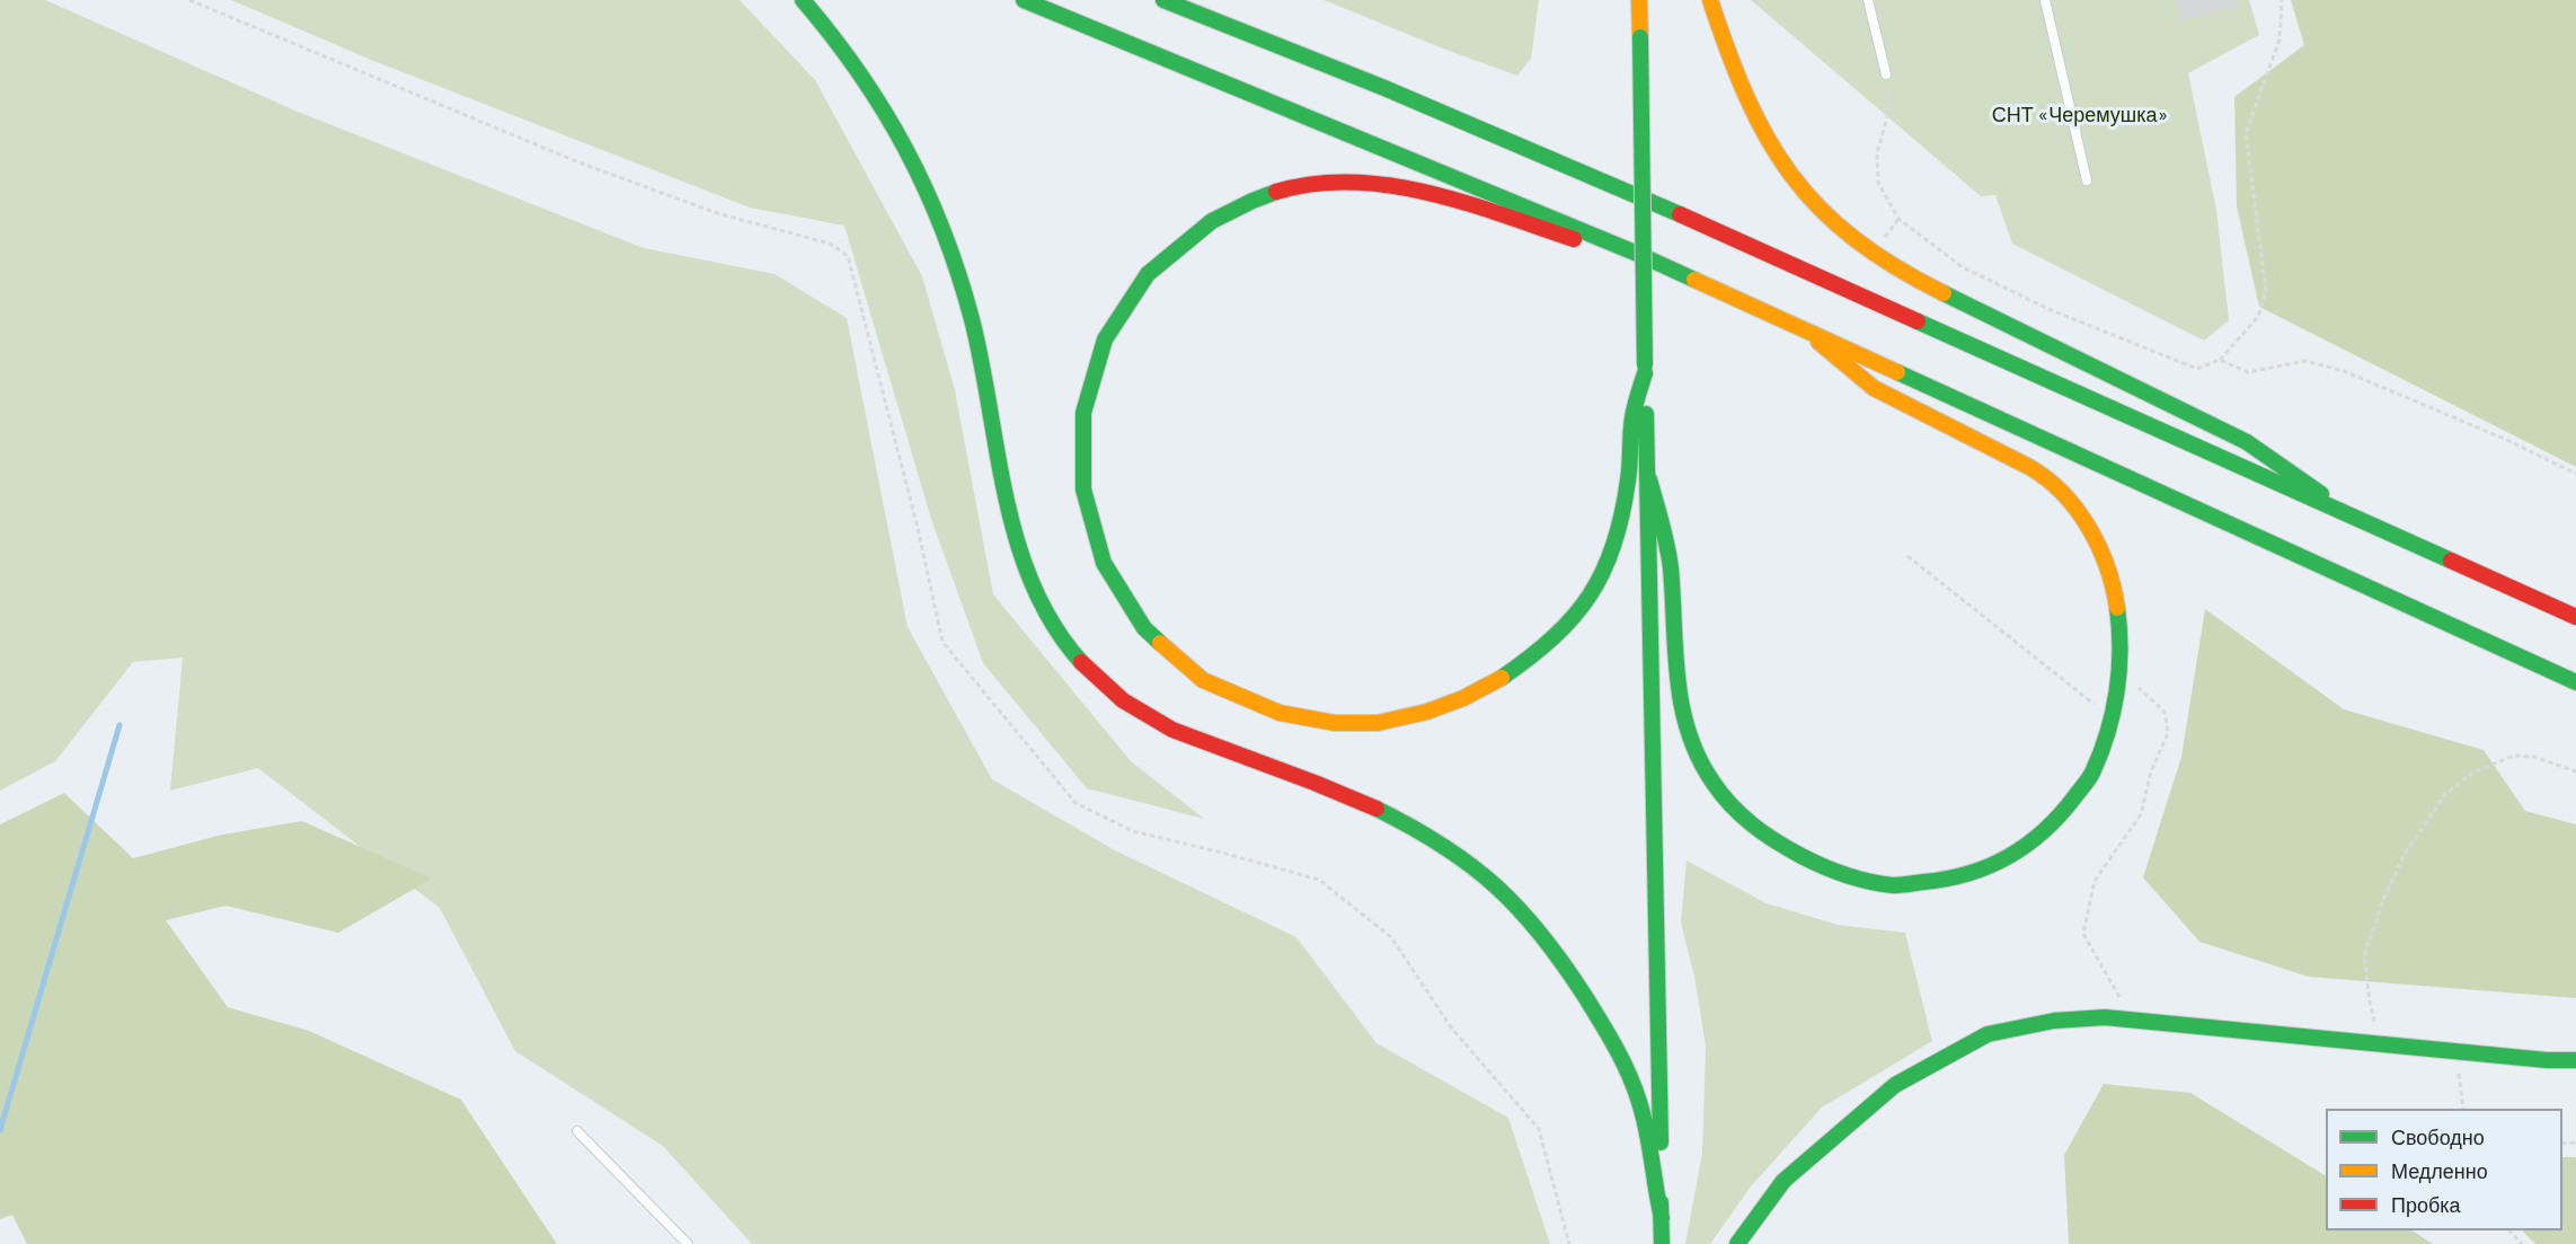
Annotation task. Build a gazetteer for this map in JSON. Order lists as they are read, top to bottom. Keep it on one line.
{"parks":["СНТ «Черемушка»"],"legend":["Свободно","Медленно","Пробка"]}
